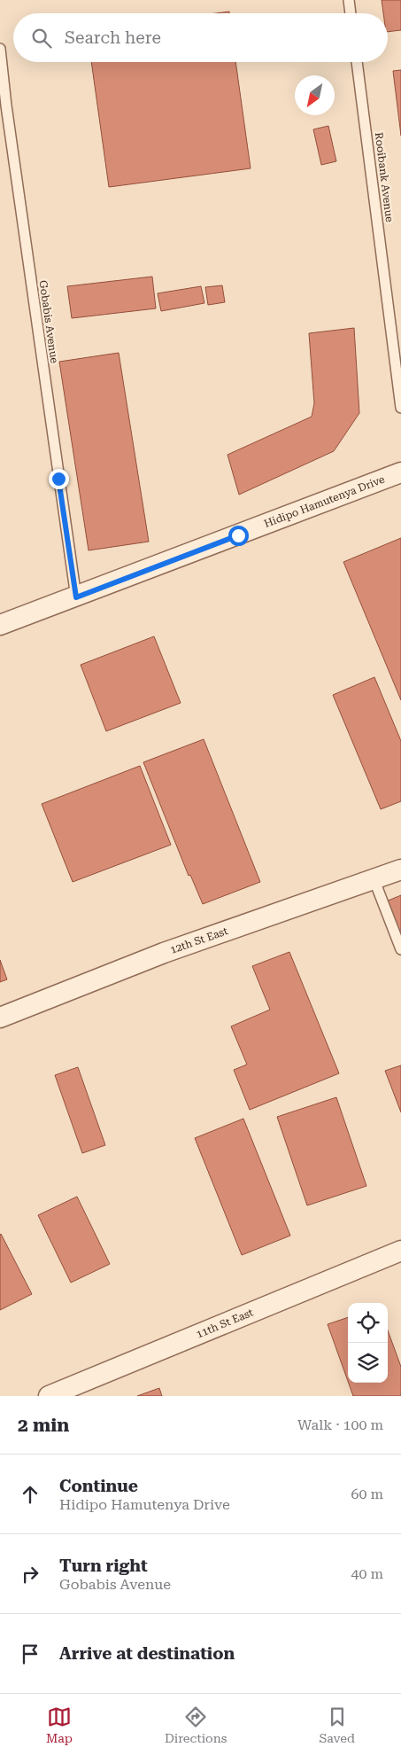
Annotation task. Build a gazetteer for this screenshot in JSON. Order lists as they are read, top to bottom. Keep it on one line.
{"streets":{"street":["Hidipo Hamutenya Drive","12th St East","11th St East"],"lane":["Rooibank Avenue","Gobabis Avenue"]},"crossings":[["Gobabis Avenue","Hidipo Hamutenya Drive"]],"north":"bottom left","page":{"search":"Search here","heading":["2 min","Walk · 100 m"],"list":[["Continue","Hidipo Hamutenya Drive","60 m"],["Turn right","Gobabis Avenue","40 m"],"Arrive at destination"],"nav":["Map","Directions","Saved"]}}
